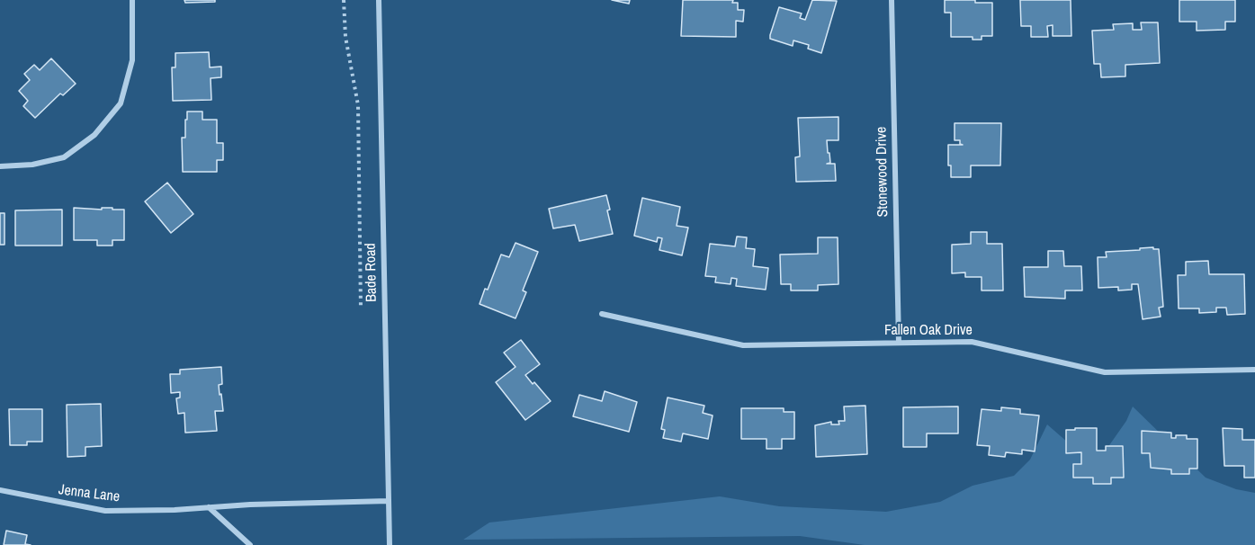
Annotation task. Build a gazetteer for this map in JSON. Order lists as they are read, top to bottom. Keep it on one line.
{"streets":{"street":["Stonewood Drive","Bade Road","Fallen Oak Drive","Jenna Lane"]},"crossings":[["Stonewood Drive","Fallen Oak Drive"],["Bade Road","Jenna Lane"]]}
